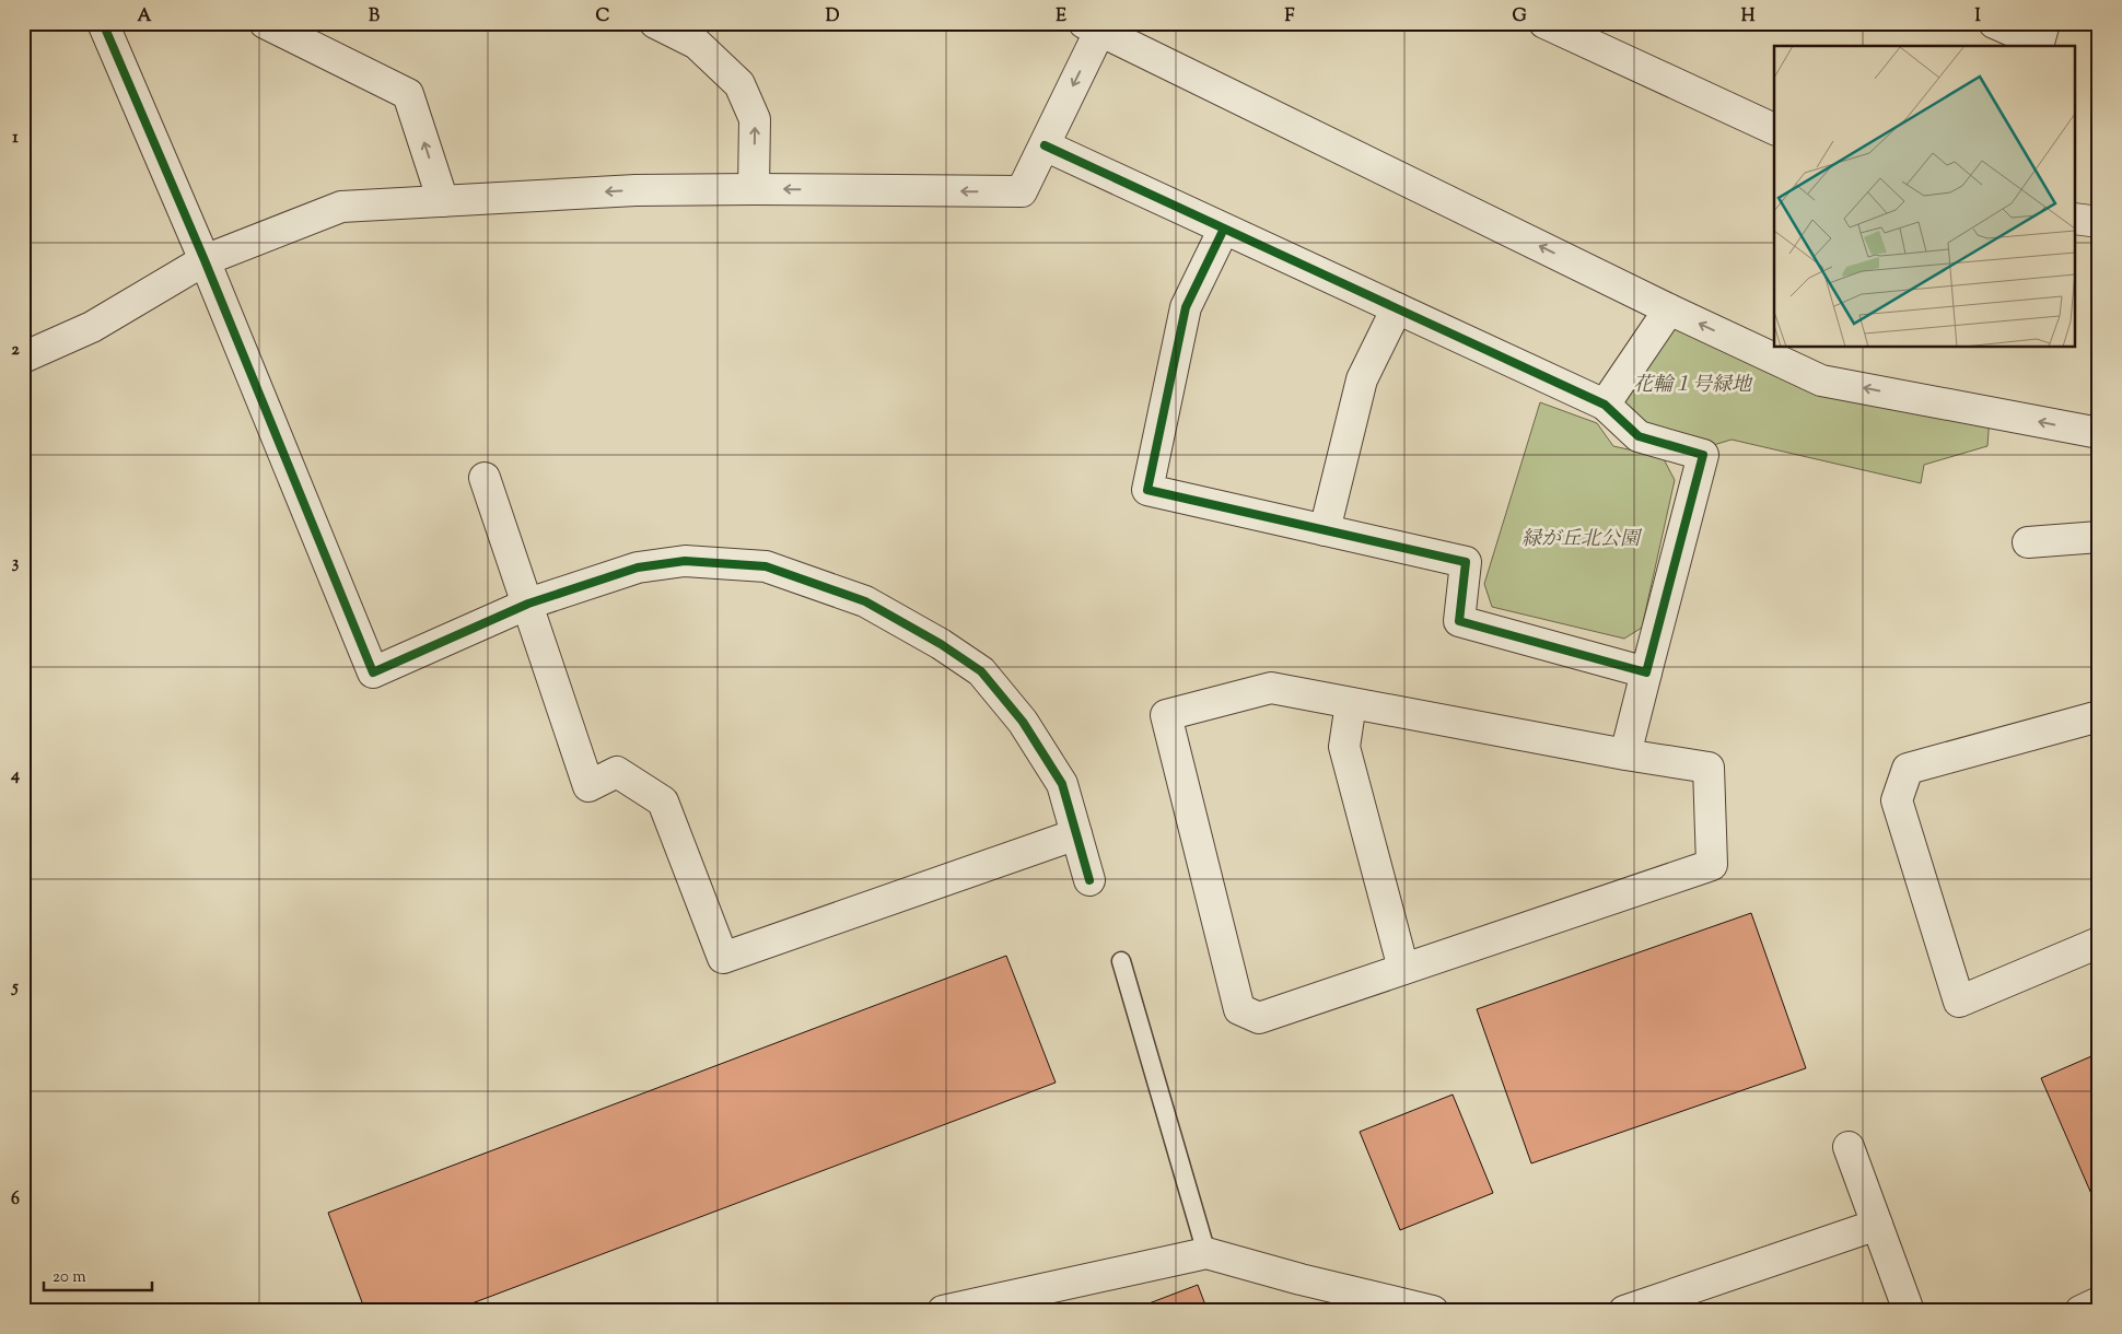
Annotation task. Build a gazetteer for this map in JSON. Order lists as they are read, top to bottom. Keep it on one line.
{"parks":["花輪１号緑地","緑が丘北公園"],"scale_bar":"20 m","grid":{"columns":["A","B","C","D","E","F","G","H","I"],"rows":["1","2","3","4","5","6"]}}
